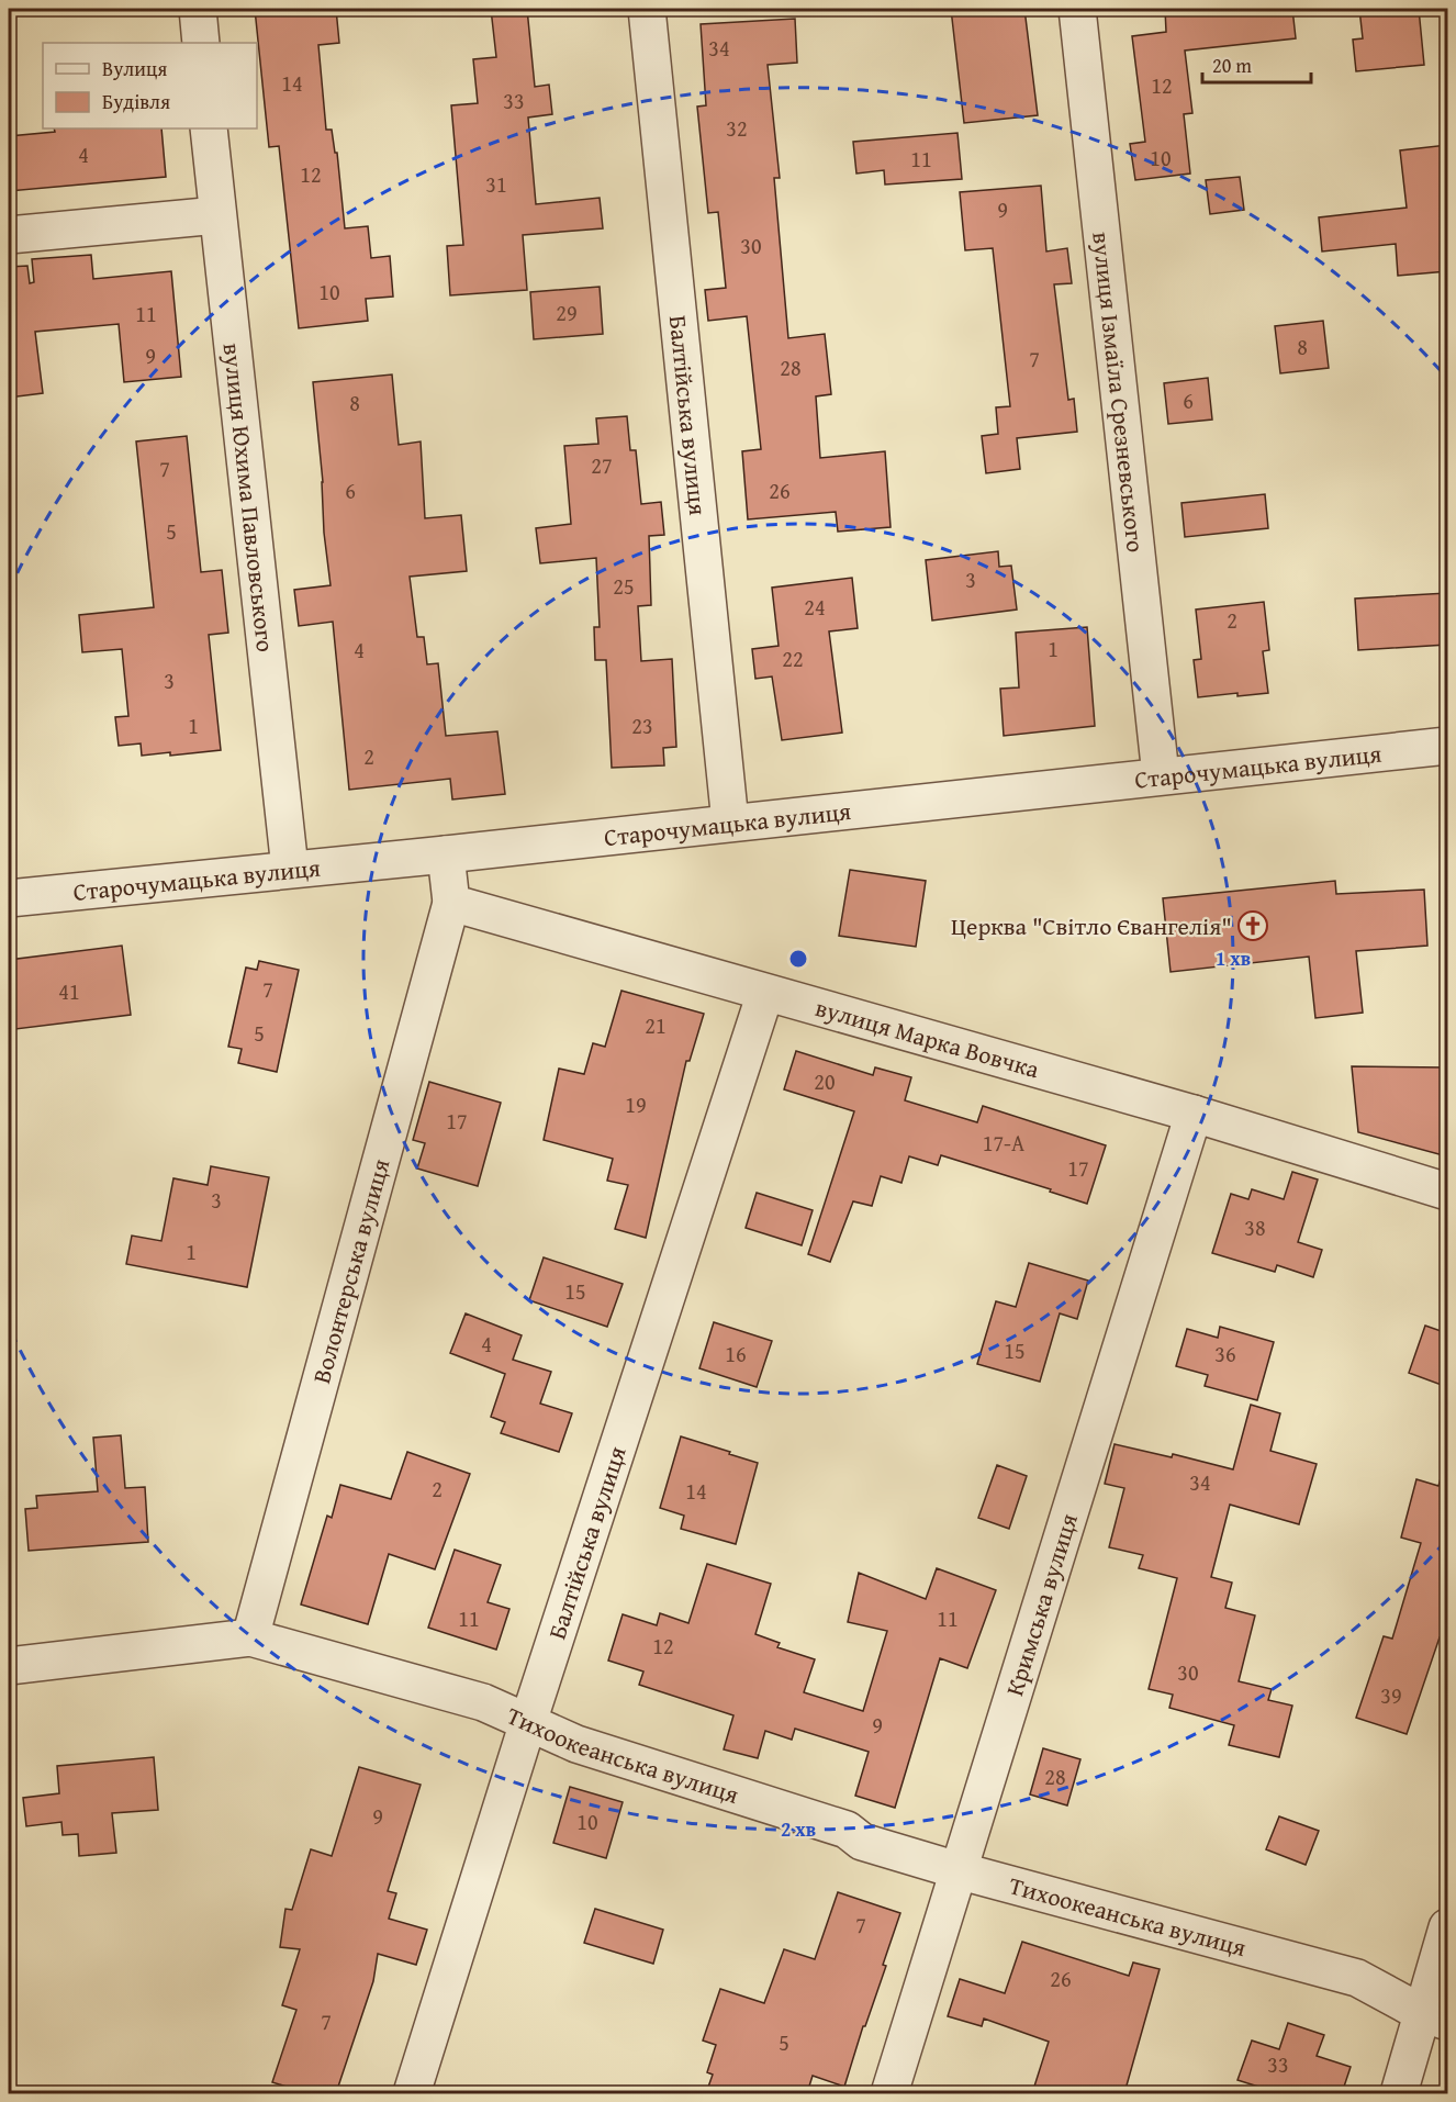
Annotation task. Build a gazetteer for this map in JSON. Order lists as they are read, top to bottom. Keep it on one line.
{"streets":{"street":["вулиця Ізмаїла Срезневського","Балтійська вулиця","вулиця Юхима Павловського","Старочумацька вулиця","вулиця Марка Вовчка","Волонтерська вулиця","Кримська вулиця","Тихоокеанська вулиця"]},"crossings":[["вулиця Ізмаїла Срезневського","Старочумацька вулиця"],["Балтійська вулиця","Старочумацька вулиця"],["Балтійська вулиця","вулиця Марка Вовчка"],["Балтійська вулиця","Тихоокеанська вулиця"],["вулиця Юхима Павловського","Старочумацька вулиця"],["вулиця Марка Вовчка","Волонтерська вулиця"],["вулиця Марка Вовчка","Кримська вулиця"],["Волонтерська вулиця","Тихоокеанська вулиця"],["Кримська вулиця","Тихоокеанська вулиця"]],"places":{"church":["Церква \"Світло Євангелія\""]},"house_numbers":["34","14","12","33","32","4","10","11","12","31","9","30","10","29","11","8","9","7","28","6","8","27","7","6","26","5","3","25","24","2","1","4","22","3","1","23","2","7","41","21","5","20","19","17","17-А","17","3","38","1","15","4","15","16","36","34","2","14","11","11","12","30","39","9","28","9","10","7","26","7","5","33"],"legend":["Вулиця","Будівля"],"scale_bar":"20 m","rings":["1 хв","2 хв"]}
